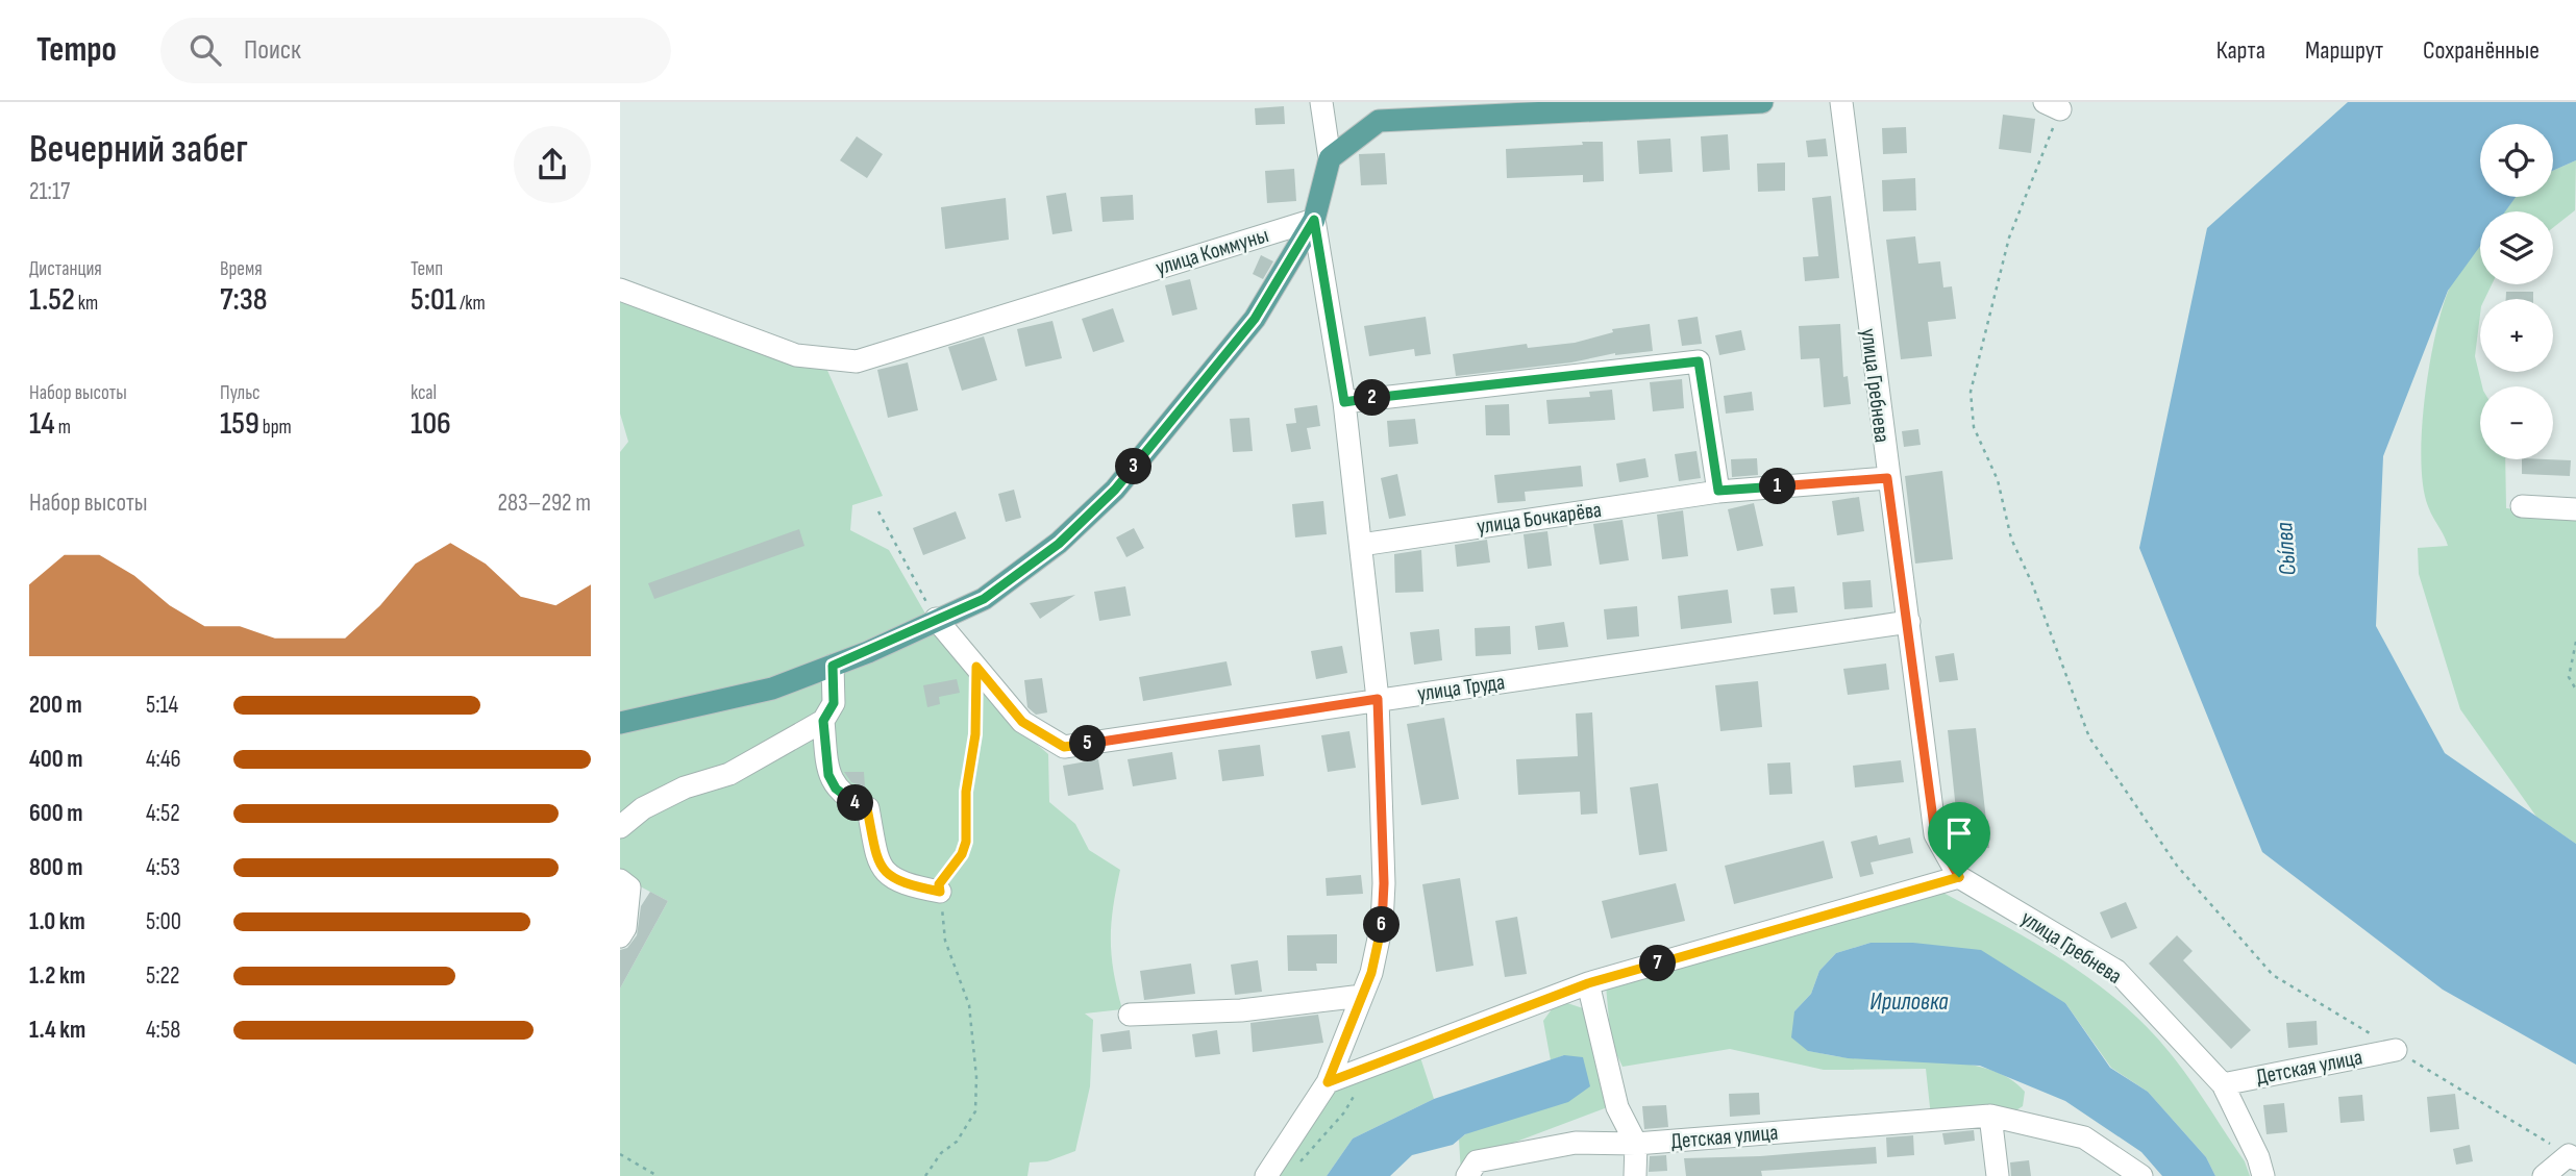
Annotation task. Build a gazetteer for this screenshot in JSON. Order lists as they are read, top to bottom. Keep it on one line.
{"streets":{"main road":["улица Коммуны"],"street":["улица Гребнева","улица Бочкарёва","улица Труда","Детская улица"]},"crossings":[["улица Коммуны","улица Труда"],["улица Гребнева","улица Бочкарёва"],["улица Гребнева","улица Труда"],["улица Гребнева","Детская улица"]],"water":["Сы́лва","Ириловка"],"page":{"header":"Tempo","search":"Поиск","nav":["Карта","Маршрут","Сохранённые"],"heading":["Вечерний забег","21:17"],"map_buttons":["+","−"],"stats":[["Дистанция","1.52 km"],["Время","7:38"],["Темп","5:01 /km"],["Набор высоты","14 m"],["Пульс","159 bpm"],["kcal","106"]],"pins":["2","3","1","5","4","6","7"],"chart":["Набор высоты","283–292 m"],"list":[{"name":"200 m","note":"5:14"},{"name":"400 m","note":"4:46"},{"name":"600 m","note":"4:52"},{"name":"800 m","note":"4:53"},{"name":"1.0 km","note":"5:00"},{"name":"1.2 km","note":"5:22"},{"name":"1.4 km","note":"4:58"}]}}
